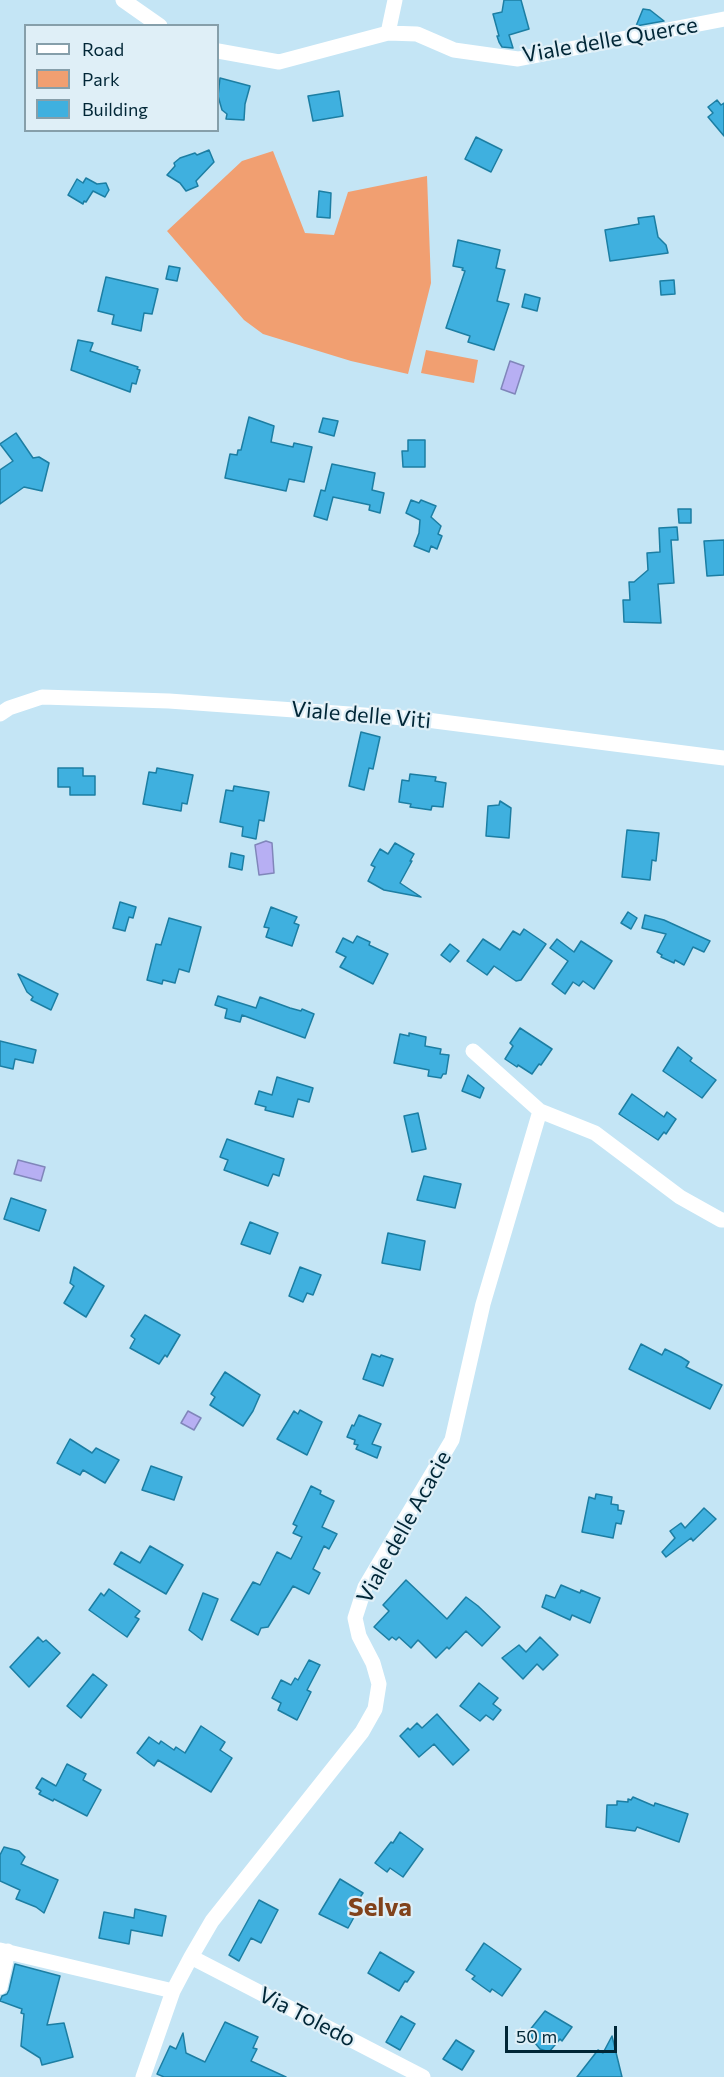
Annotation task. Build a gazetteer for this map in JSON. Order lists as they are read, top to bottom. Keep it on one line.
{"streets":{"street":["Viale delle Querce","Viale delle Viti","Viale delle Acacie","Via Toledo"]},"crossings":[["Viale delle Acacie","Via Toledo"]],"districts":["Selva"],"legend":["Road","Park","Building"],"scale_bar":"50 m"}
